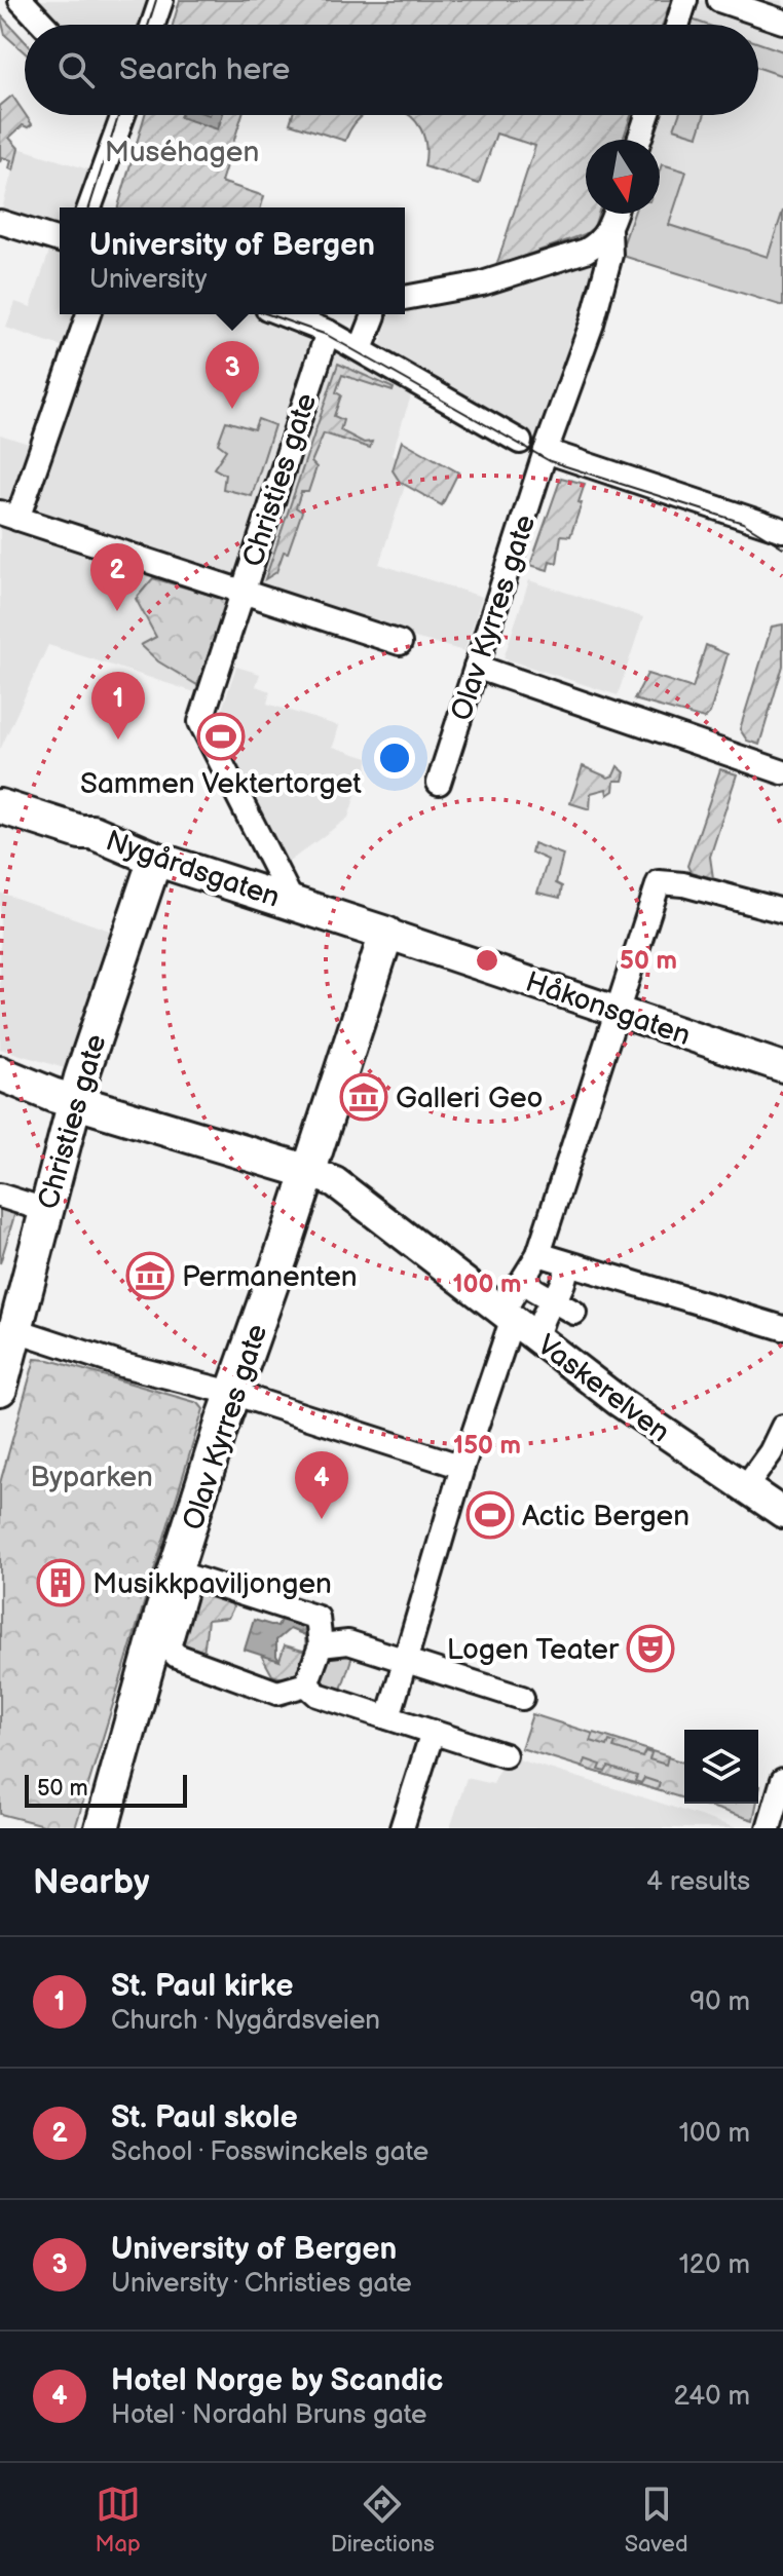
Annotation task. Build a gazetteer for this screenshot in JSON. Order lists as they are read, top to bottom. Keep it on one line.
{"streets":{"highway":["Christies gate","Olav Kyrres gate","Nygårdsgaten"],"main road":["Håkonsgaten","Vaskerelven"]},"crossings":[["Christies gate","Nygårdsgaten"],["Olav Kyrres gate","Nygårdsgaten"],["Olav Kyrres gate","Håkonsgaten"],["Olav Kyrres gate","Vaskerelven"],["Nygårdsgaten","Håkonsgaten"]],"parks":["Muséhagen","Byparken"],"places":{"sports":["Sammen Vektertorget","Actic Bergen"],"museum":["Galleri Geo","Permanenten"],"building":["Musikkpaviljongen"],"theatre":["Logen Teater"]},"scale_bar":"50 m","north":"bottom","page":{"search":"Search here","popup":["University of Bergen","University"],"pins":["3","2","1","4"],"scale":"50 m","heading":["Nearby","4 results"],"list":[{"mark":"1","name":"St. Paul kirke","note":"Church · Nygårdsveien","value":"90 m"},{"mark":"2","name":"St. Paul skole","note":"School · Fosswinckels gate","value":"100 m"},{"mark":"3","name":"University of Bergen","note":"University · Christies gate","value":"120 m"},{"mark":"4","name":"Hotel Norge by Scandic","note":"Hotel · Nordahl Bruns gate","value":"240 m"}],"nav":["Map","Directions","Saved"]},"rings":["50 m","100 m","150 m"]}
